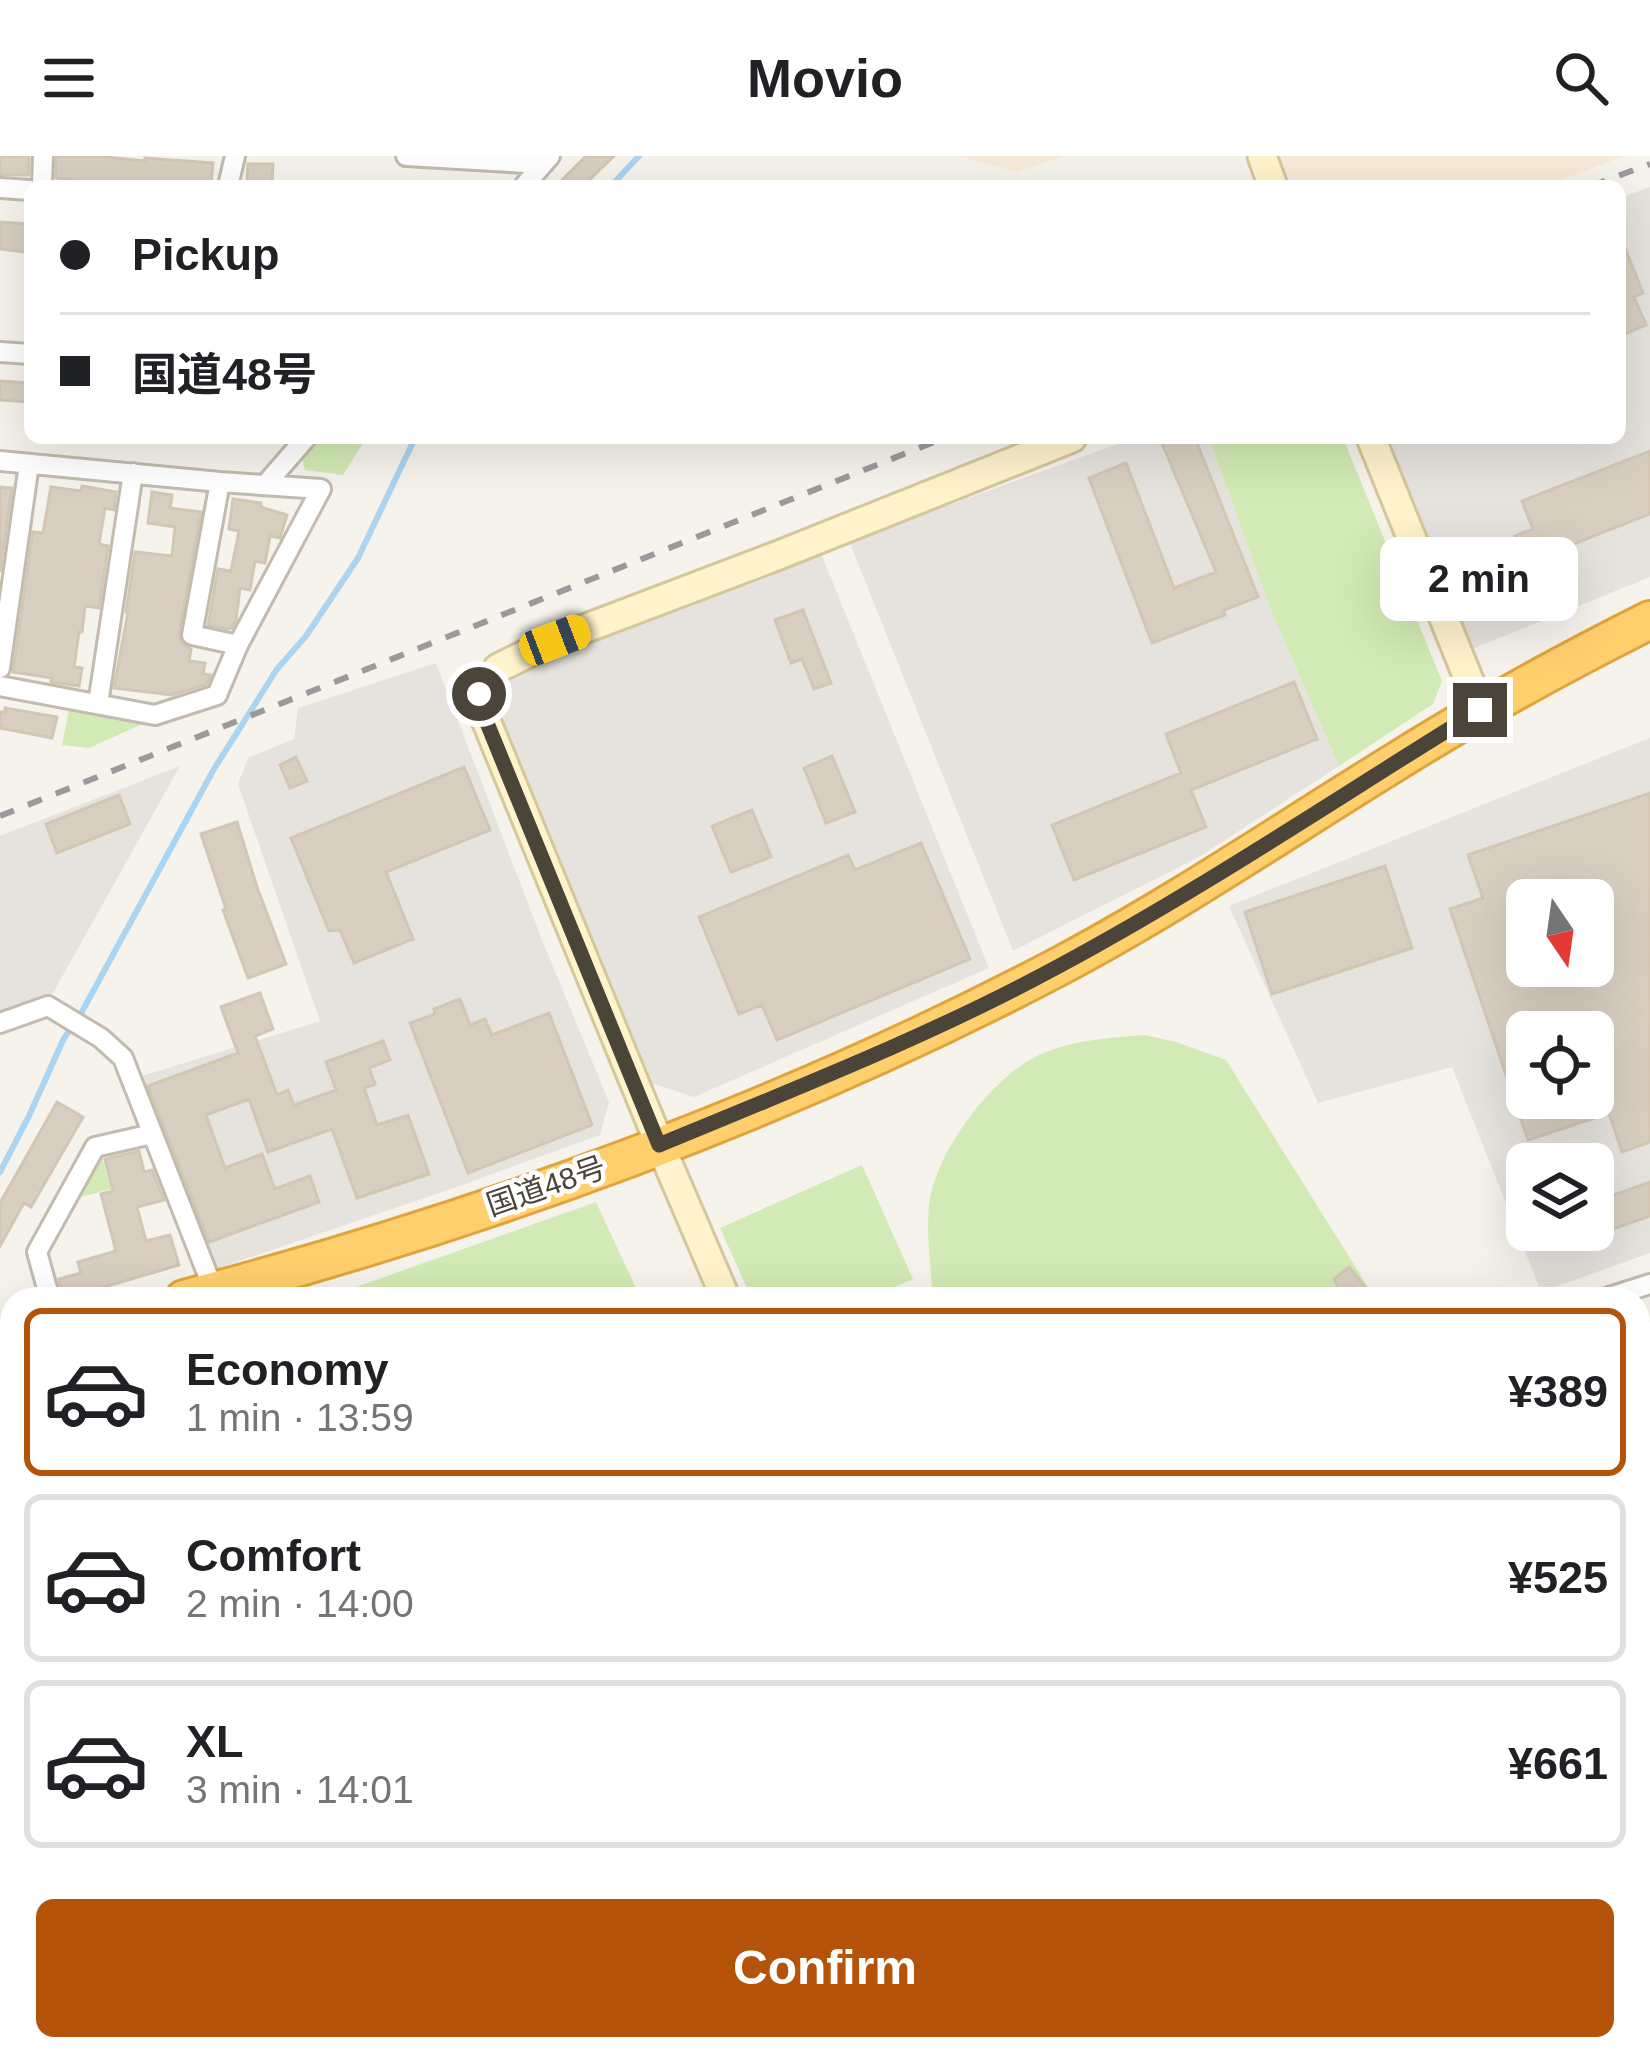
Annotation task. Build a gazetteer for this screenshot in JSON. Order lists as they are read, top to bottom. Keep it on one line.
{"streets":{"highway":["国道48号"]},"north":"bottom","page":{"header":"Movio","banner":["Pickup","国道48号"],"bubble":"2 min","list":[{"name":"Economy","note":"1 min · 13:59","value":"¥389"},{"name":"Comfort","note":"2 min · 14:00","value":"¥525"},{"name":"XL","note":"3 min · 14:01","value":"¥661"}],"buttons":"Confirm"}}
